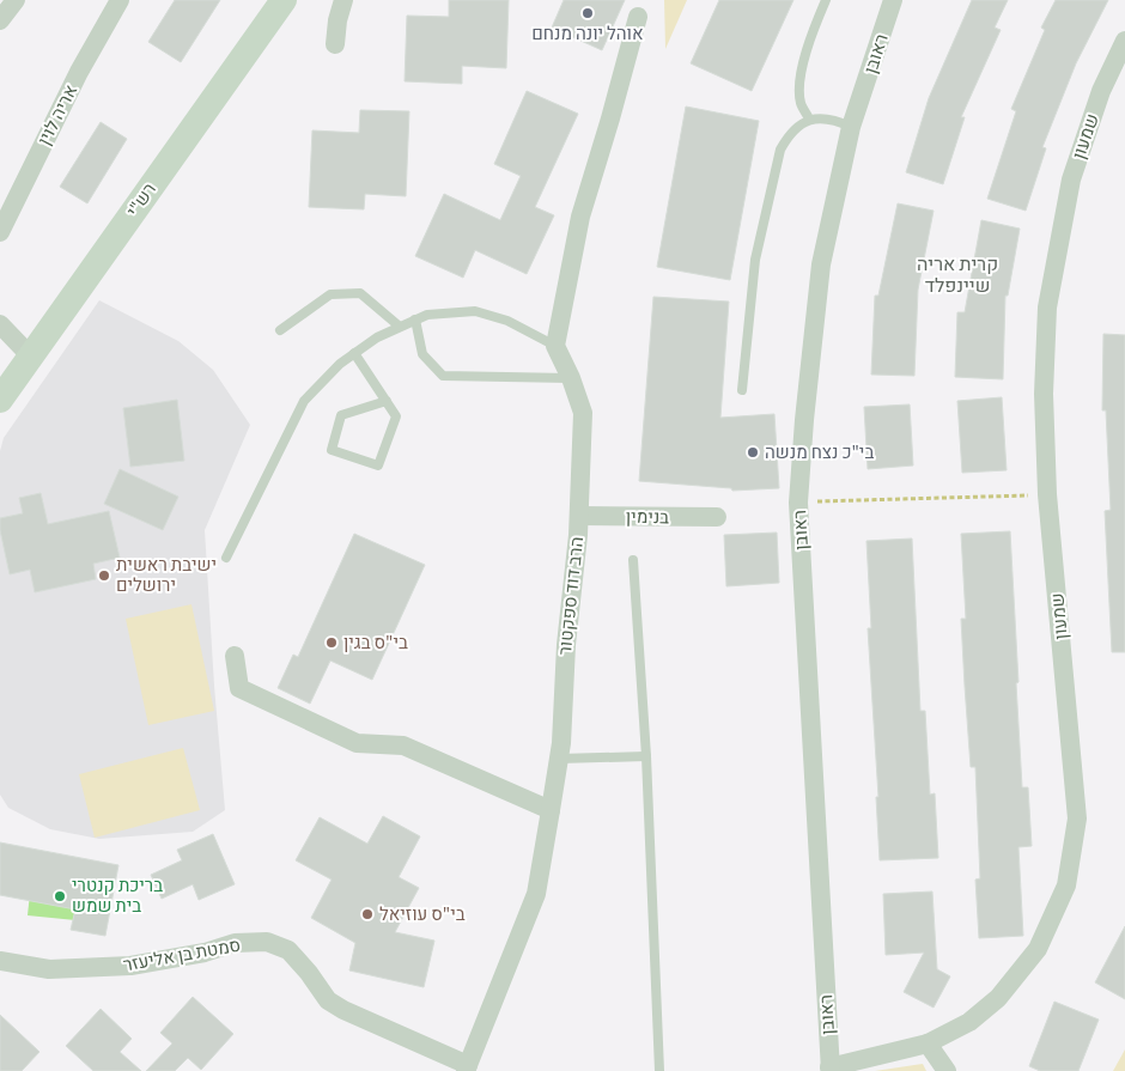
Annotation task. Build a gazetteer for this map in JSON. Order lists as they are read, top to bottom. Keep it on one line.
{"streets":{"street":["ראובן","אריה לוין","שמעון","רש\"י","בנימין","הרב דוד ספקטור","סמטת בן אליעזר"]},"crossings":[["ראובן","שמעון"],["בנימין","הרב דוד ספקטור"],["הרב דוד ספקטור","סמטת בן אליעזר"]],"districts":["קרית אריה שיינפלד"],"places":["אוהל יונה מנחם","בי\"כ נצח מנשה","ישיבת ראשית ירושלים","בי\"ס בגין","בריכת קנטרי בית שמש","בי\"ס עוזיאל"]}
